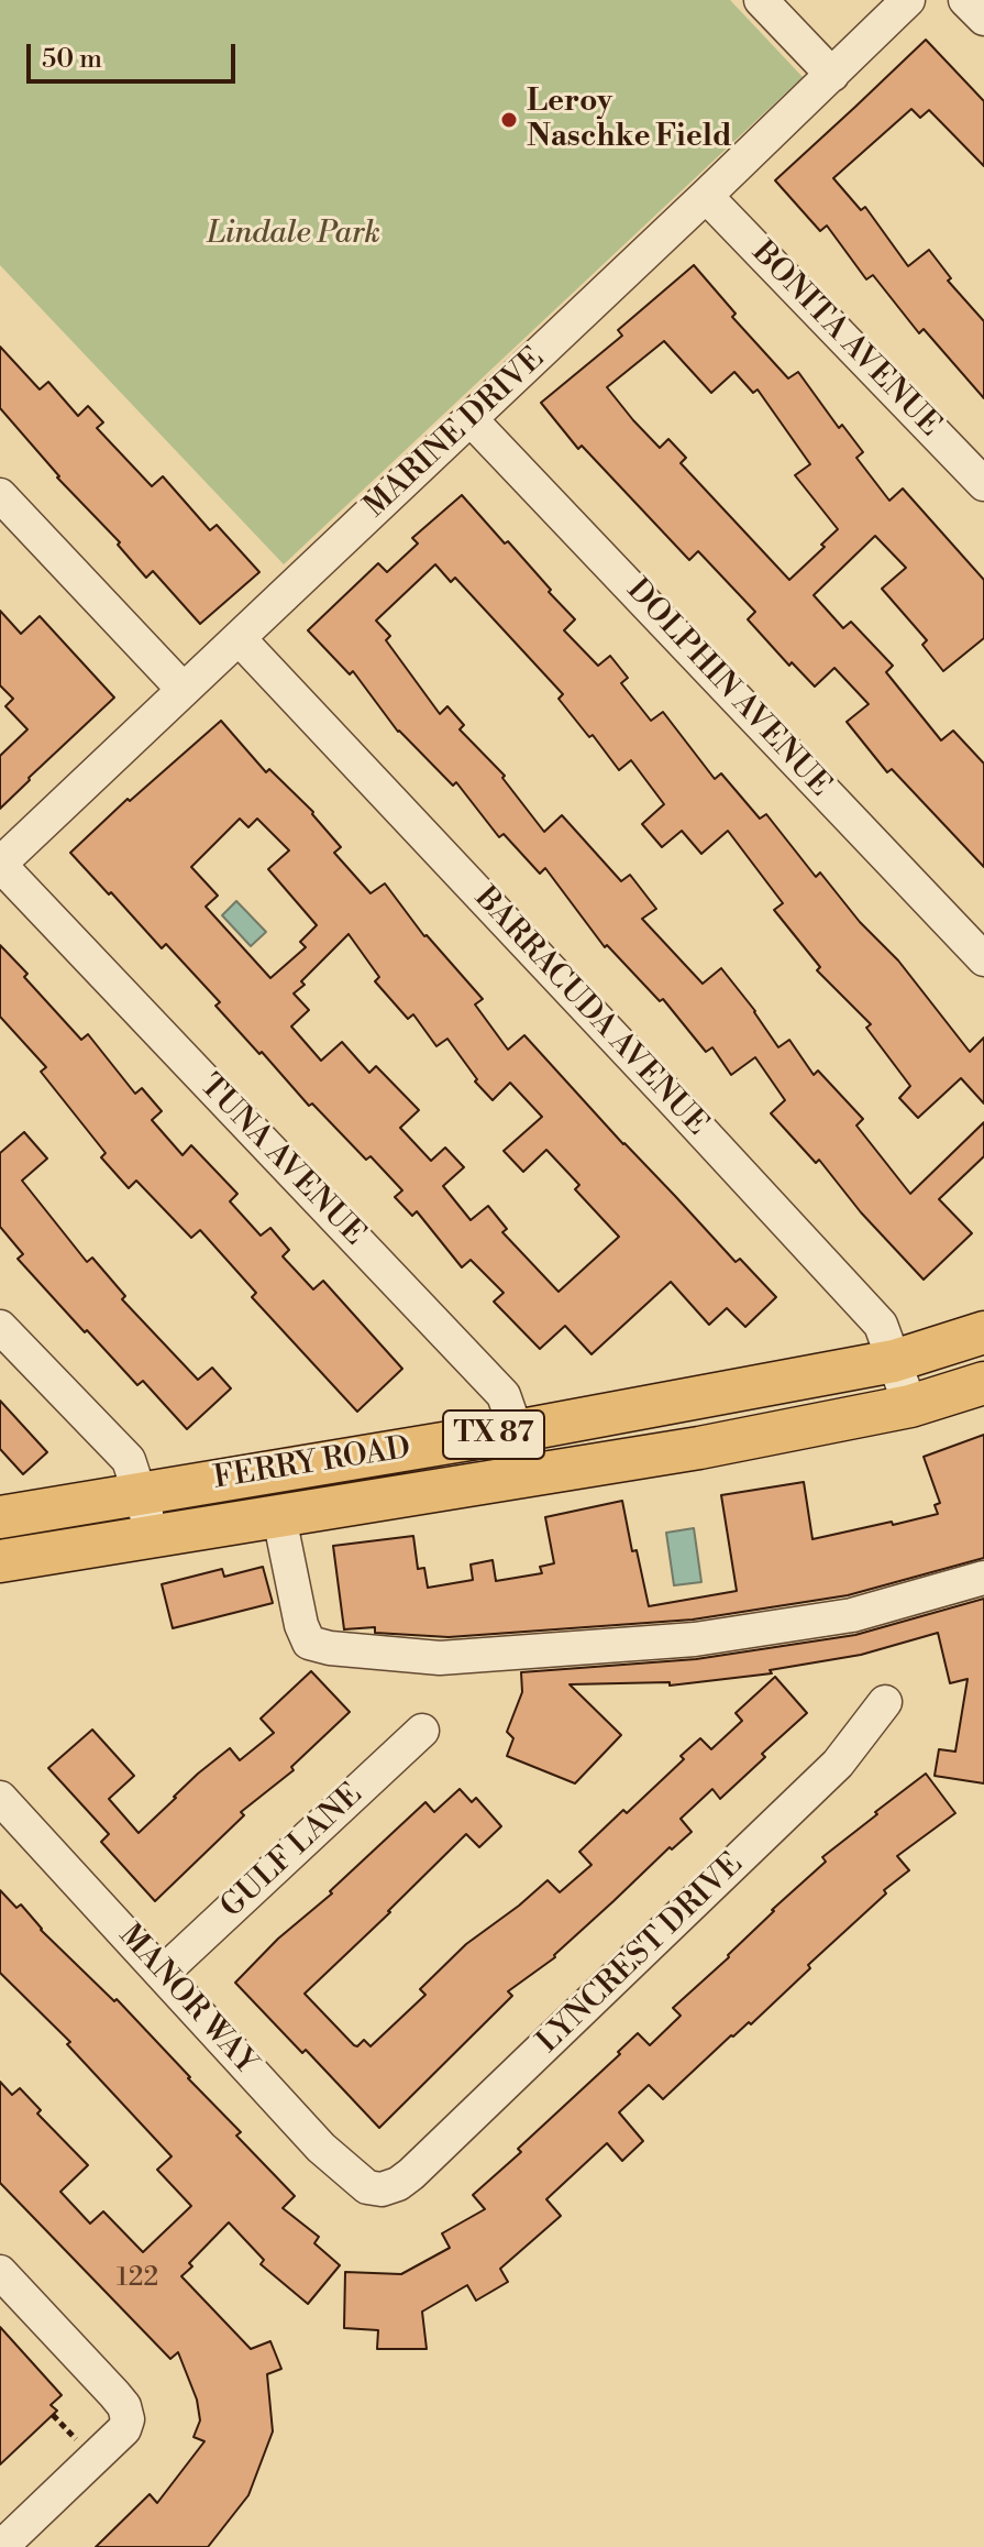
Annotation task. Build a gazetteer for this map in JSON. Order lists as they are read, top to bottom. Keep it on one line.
{"streets":{"main road":["TX 87","FERRY ROAD"],"street":["BONITA AVENUE","MARINE DRIVE","DOLPHIN AVENUE","BARRACUDA AVENUE","TUNA AVENUE","GULF LANE","LYNCREST DRIVE","MANOR WAY"]},"crossings":[["BONITA AVENUE","MARINE DRIVE"],["MARINE DRIVE","DOLPHIN AVENUE"],["MARINE DRIVE","BARRACUDA AVENUE"],["MARINE DRIVE","TUNA AVENUE"],["BARRACUDA AVENUE","FERRY ROAD"],["TUNA AVENUE","FERRY ROAD"],["GULF LANE","MANOR WAY"],["LYNCREST DRIVE","MANOR WAY"]],"parks":["Lindale Park"],"places":["Leroy Naschke Field"],"house_numbers":["122"],"scale_bar":"50 m"}
